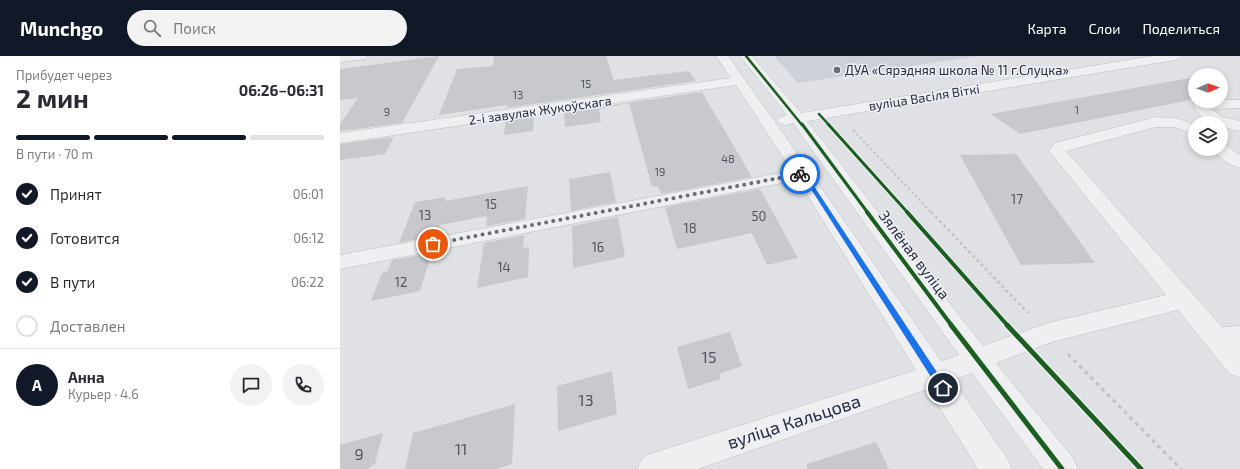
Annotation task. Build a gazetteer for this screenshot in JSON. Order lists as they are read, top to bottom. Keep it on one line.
{"streets":{"street":["вуліца Васіля Віткі","2-і завулак Жукоўскага","Зялёная вуліца","вуліца Кальцова"]},"crossings":[["вуліца Васіля Віткі","Зялёная вуліца"],["Зялёная вуліца","вуліца Кальцова"]],"places":["ДУА «Сярэдняя школа № 11 г.Слуцка»"],"house_numbers":["15","13","1","9","48","19","17","15","13","50","18","16","14","12","15","13","11","9"],"north":"right","page":{"header":"Munchgo","search":"Поиск","nav":["Карта","Слои","Поделиться"],"heading":["2 мин","Прибудет через","06:26–06:31"],"panel":["Анна","Курьер · 4.6"],"bar":"В пути · 70 m","list":[["Принят","06:01"],["Готовится","06:12"],["В пути","06:22"],"Доставлен"],"round":"А"}}
